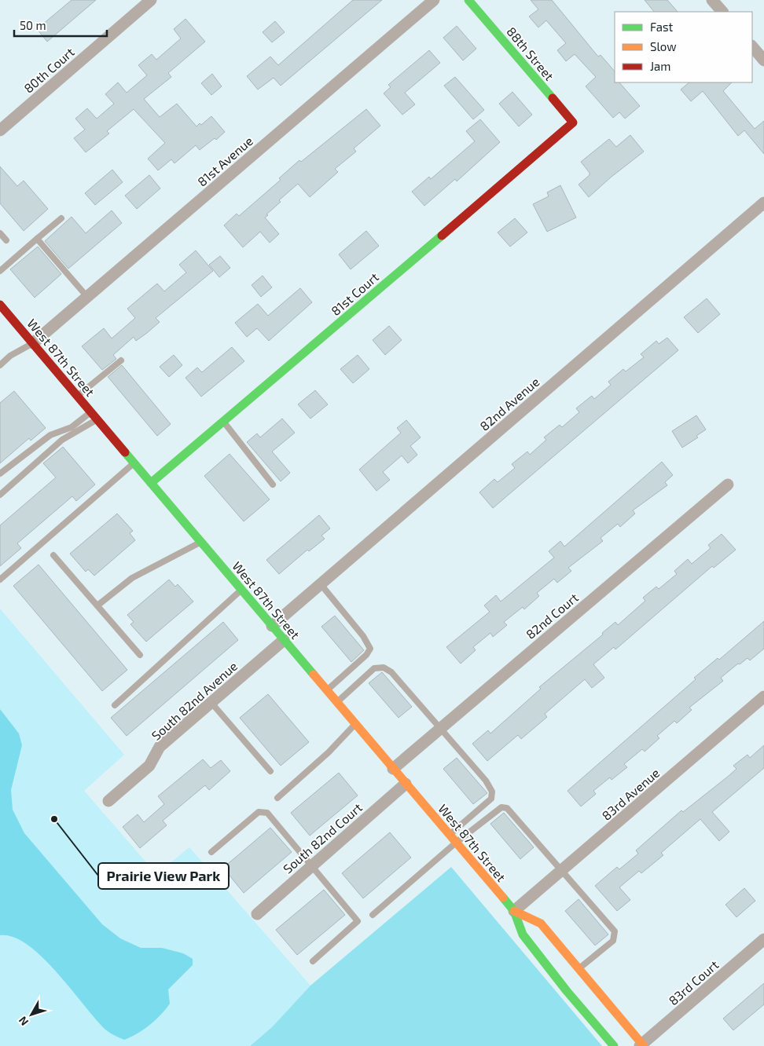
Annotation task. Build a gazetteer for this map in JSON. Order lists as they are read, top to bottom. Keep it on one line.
{"streets":{"main road":["88th Street","81st Court","West 87th Street"],"street":["80th Court","81st Avenue","82nd Avenue","82nd Court","South 82nd Avenue","83rd Avenue","South 82nd Court","83rd Court"]},"crossings":[["88th Street","81st Court"],["81st Avenue","West 87th Street"],["81st Court","West 87th Street"],["West 87th Street","82nd Avenue"],["West 87th Street","82nd Court"],["West 87th Street","South 82nd Avenue"],["West 87th Street","83rd Avenue"],["West 87th Street","South 82nd Court"],["West 87th Street","83rd Court"]],"places":["Prairie View Park"],"legend":["Fast","Slow","Jam"],"scale_bar":"50 m","north":"bottom left"}
